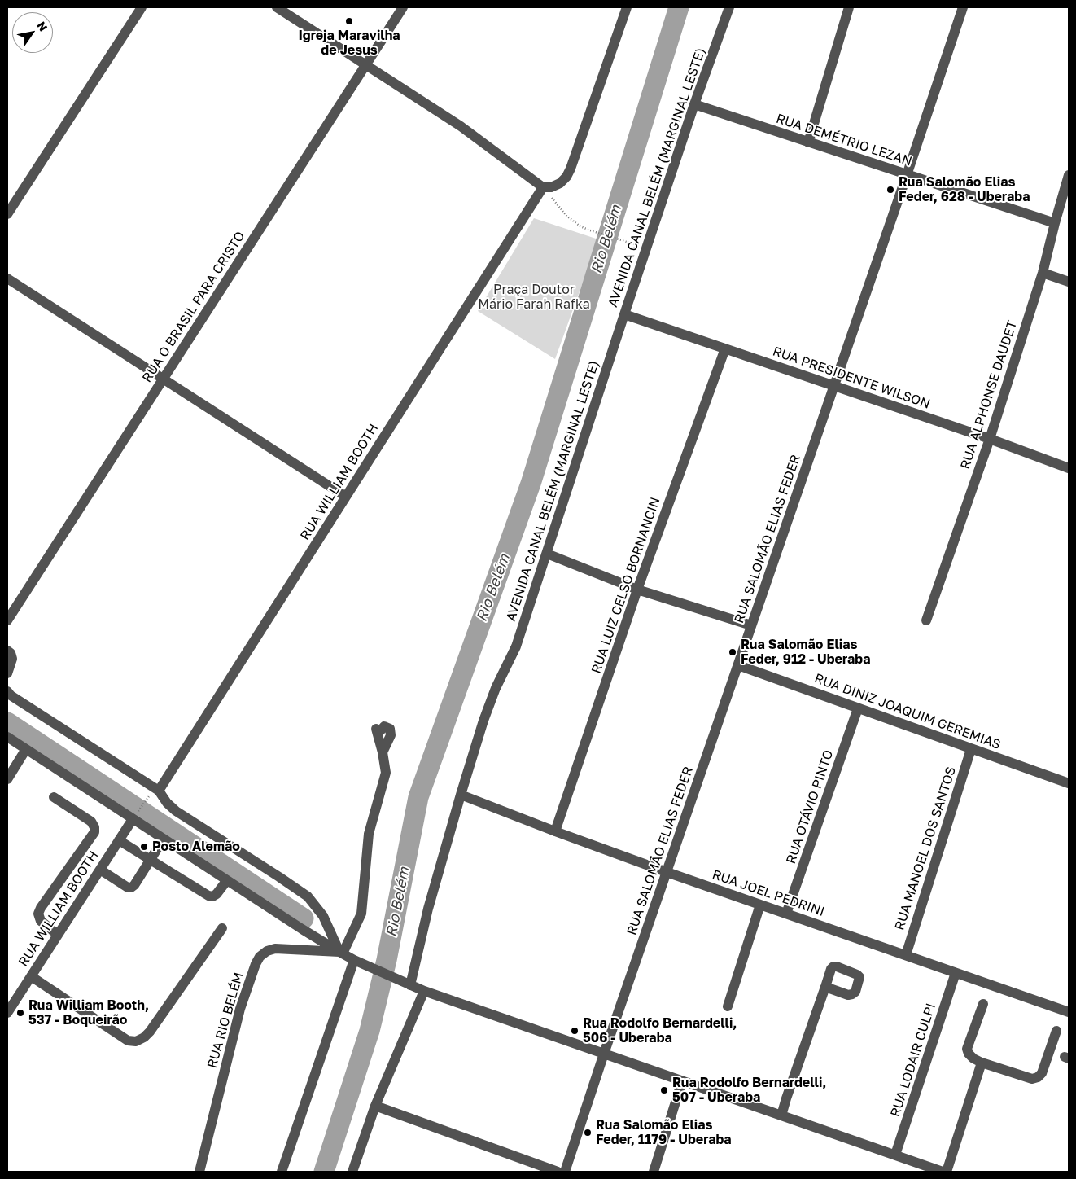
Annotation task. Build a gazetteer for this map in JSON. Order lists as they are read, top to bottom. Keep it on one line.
{"streets":{"street":["RUA DEMÉTRIO LEZAN","AVENIDA CANAL BELÉM (MARGINAL LESTE)","RUA O BRASIL PARA CRISTO","RUA PRESIDENTE WILSON","RUA ALPHONSE DAUDET","RUA WILLIAM BOOTH","RUA SALOMÃO ELIAS FEDER","RUA LUIZ CELSO BORNANCIN","RUA DINIZ JOAQUIM GEREMIAS","RUA OTÁVIO PINTO","RUA MANOEL DOS SANTOS","RUA JOEL PEDRINI","RUA RIO BELÉM","RUA LODAIR CULPI"]},"crossings":[["RUA DEMÉTRIO LEZAN","AVENIDA CANAL BELÉM (MARGINAL LESTE)"],["RUA DEMÉTRIO LEZAN","RUA ALPHONSE DAUDET"],["RUA DEMÉTRIO LEZAN","RUA SALOMÃO ELIAS FEDER"],["AVENIDA CANAL BELÉM (MARGINAL LESTE)","RUA PRESIDENTE WILSON"],["AVENIDA CANAL BELÉM (MARGINAL LESTE)","RUA JOEL PEDRINI"],["RUA PRESIDENTE WILSON","RUA ALPHONSE DAUDET"],["RUA PRESIDENTE WILSON","RUA SALOMÃO ELIAS FEDER"],["RUA PRESIDENTE WILSON","RUA LUIZ CELSO BORNANCIN"],["RUA SALOMÃO ELIAS FEDER","RUA DINIZ JOAQUIM GEREMIAS"],["RUA SALOMÃO ELIAS FEDER","RUA JOEL PEDRINI"],["RUA LUIZ CELSO BORNANCIN","RUA JOEL PEDRINI"],["RUA DINIZ JOAQUIM GEREMIAS","RUA OTÁVIO PINTO"],["RUA DINIZ JOAQUIM GEREMIAS","RUA MANOEL DOS SANTOS"],["RUA OTÁVIO PINTO","RUA JOEL PEDRINI"],["RUA MANOEL DOS SANTOS","RUA JOEL PEDRINI"],["RUA JOEL PEDRINI","RUA LODAIR CULPI"]],"water":["Rio Belém"],"parks":["Praça Doutor Mário Farah Rafka"],"places":["Igreja Maravilha de Jesus","Rua Salomão Elias Feder, 628 - Uberaba","Rua Salomão Elias Feder, 912 - Uberaba","Posto Alemão","Rua William Booth, 537 - Boqueirão","Rua Rodolfo Bernardelli, 506 - Uberaba","Rua Rodolfo Bernardelli, 507 - Uberaba","Rua Salomão Elias Feder, 1179 - Uberaba"],"north":"top right"}
